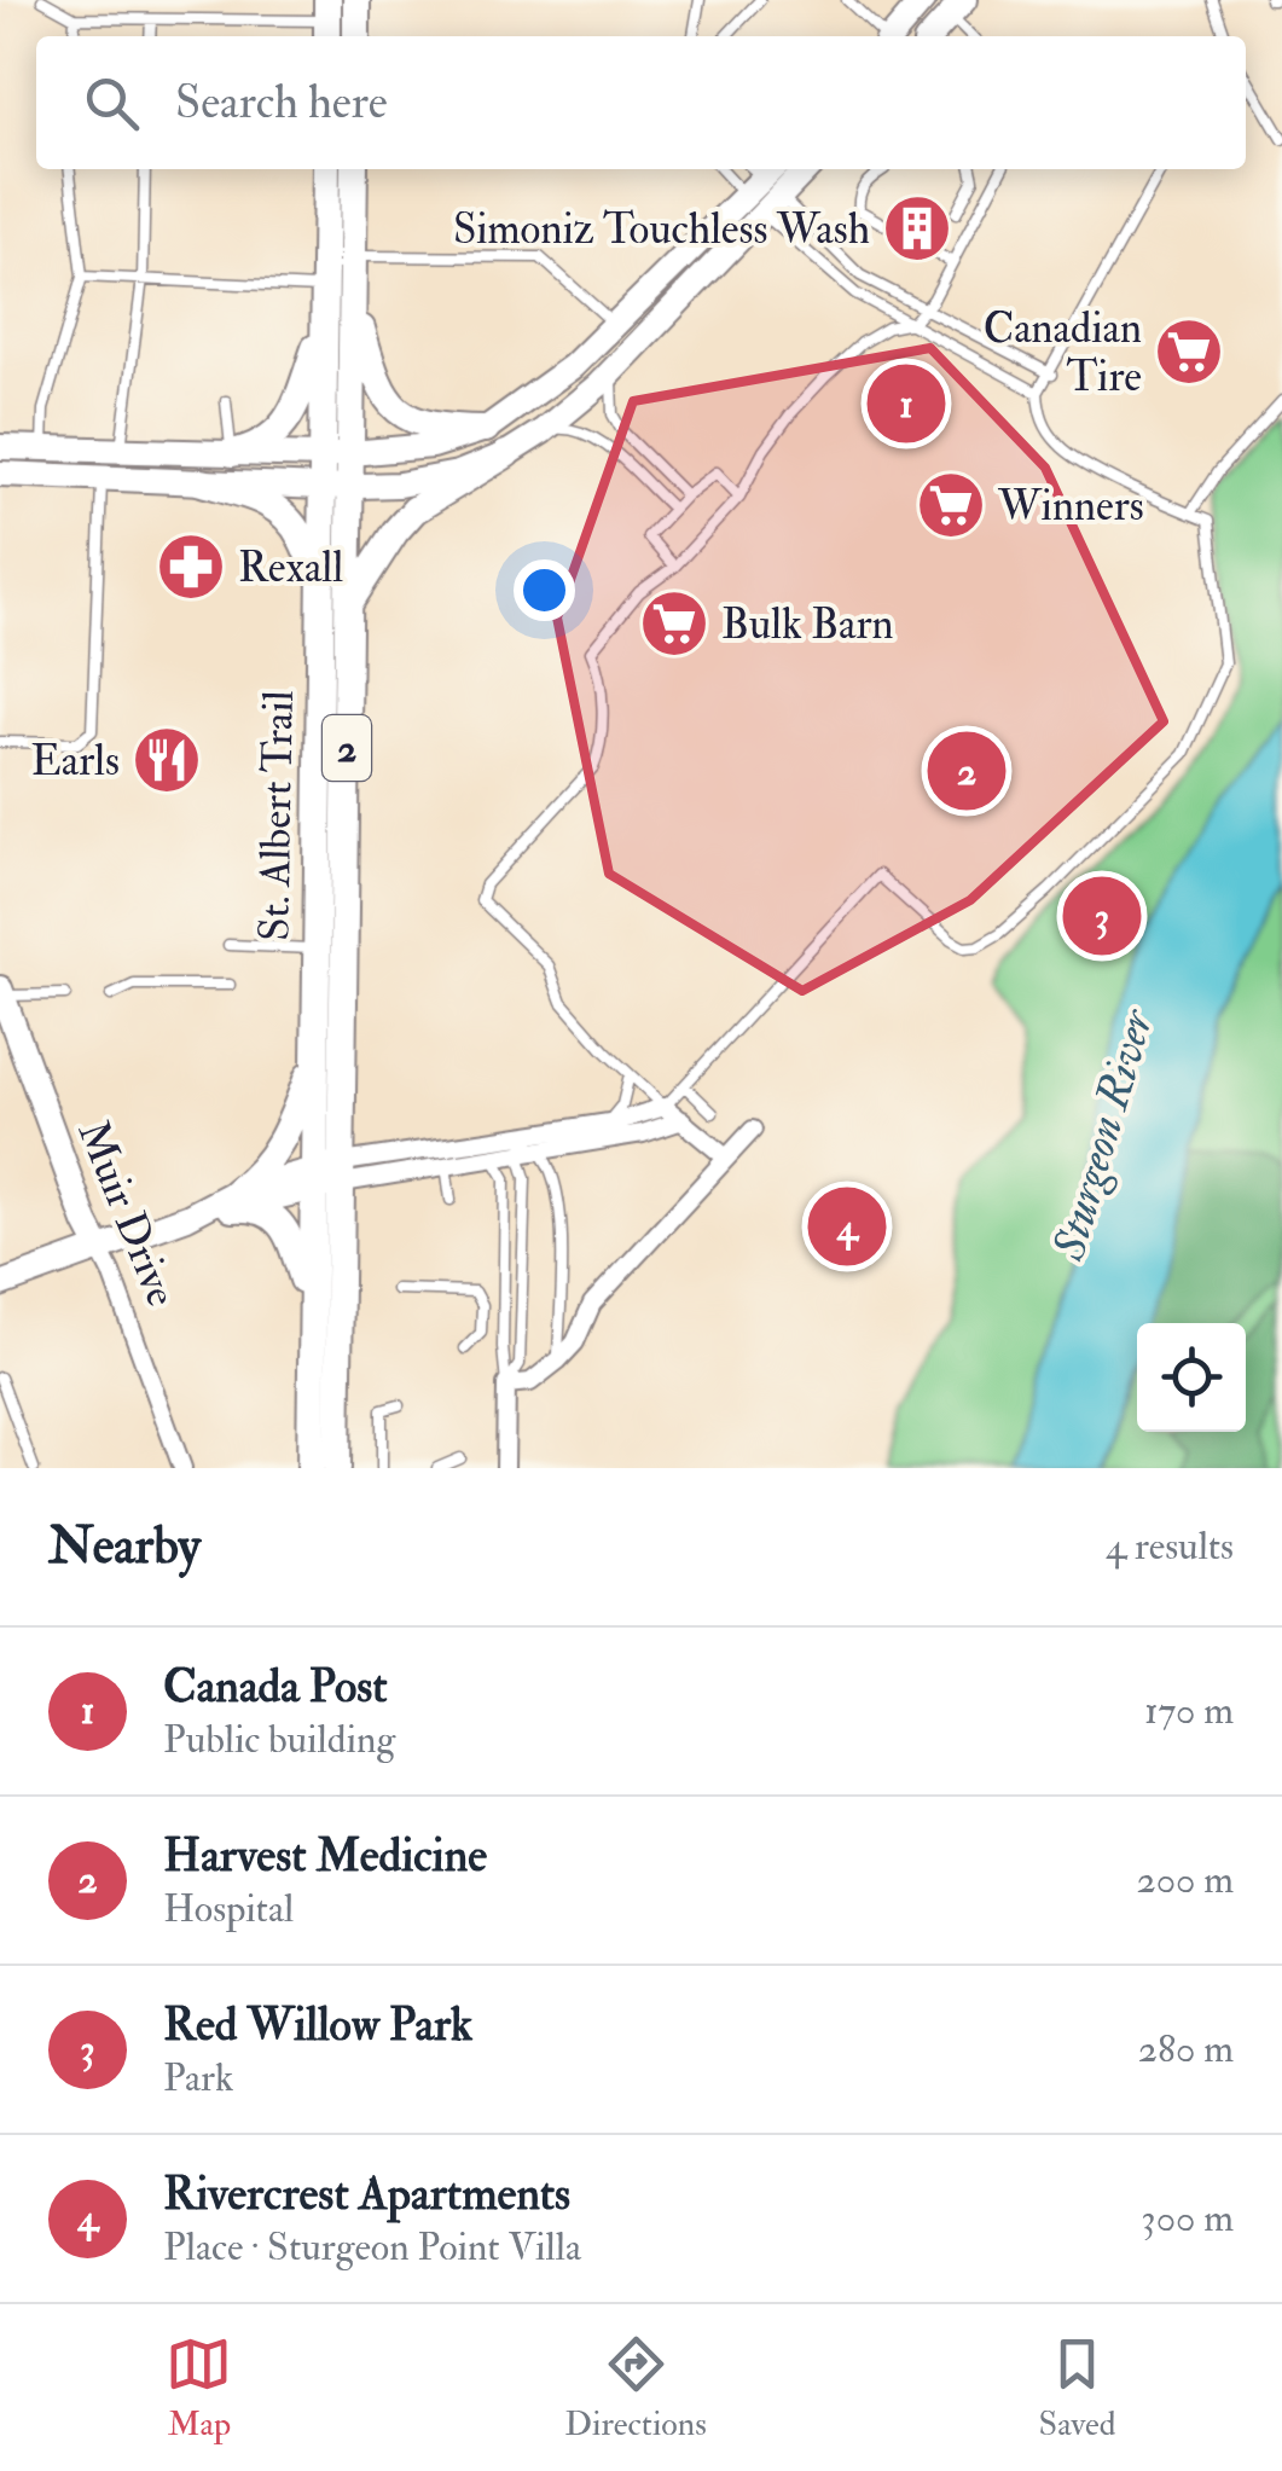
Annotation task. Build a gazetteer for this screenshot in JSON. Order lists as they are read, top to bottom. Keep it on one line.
{"streets":{"main road":["2","St. Albert Trail","Muir Drive"]},"water":["Sturgeon River"],"places":{"building":["Simoniz Touchless Wash"],"supermarket":["Canadian Tire","Winners","Bulk Barn"],"pharmacy":["Rexall"],"restaurant":["Earls"]},"page":{"search":"Search here","pins":["1","2","3","4"],"heading":["Nearby","4 results"],"list":[{"mark":"1","name":"Canada Post","note":"Public building","value":"170 m"},{"mark":"2","name":"Harvest Medicine","note":"Hospital","value":"200 m"},{"mark":"3","name":"Red Willow Park","note":"Park","value":"280 m"},{"mark":"4","name":"Rivercrest Apartments","note":"Place · Sturgeon Point Villa","value":"300 m"}],"nav":["Map","Directions","Saved"]}}
